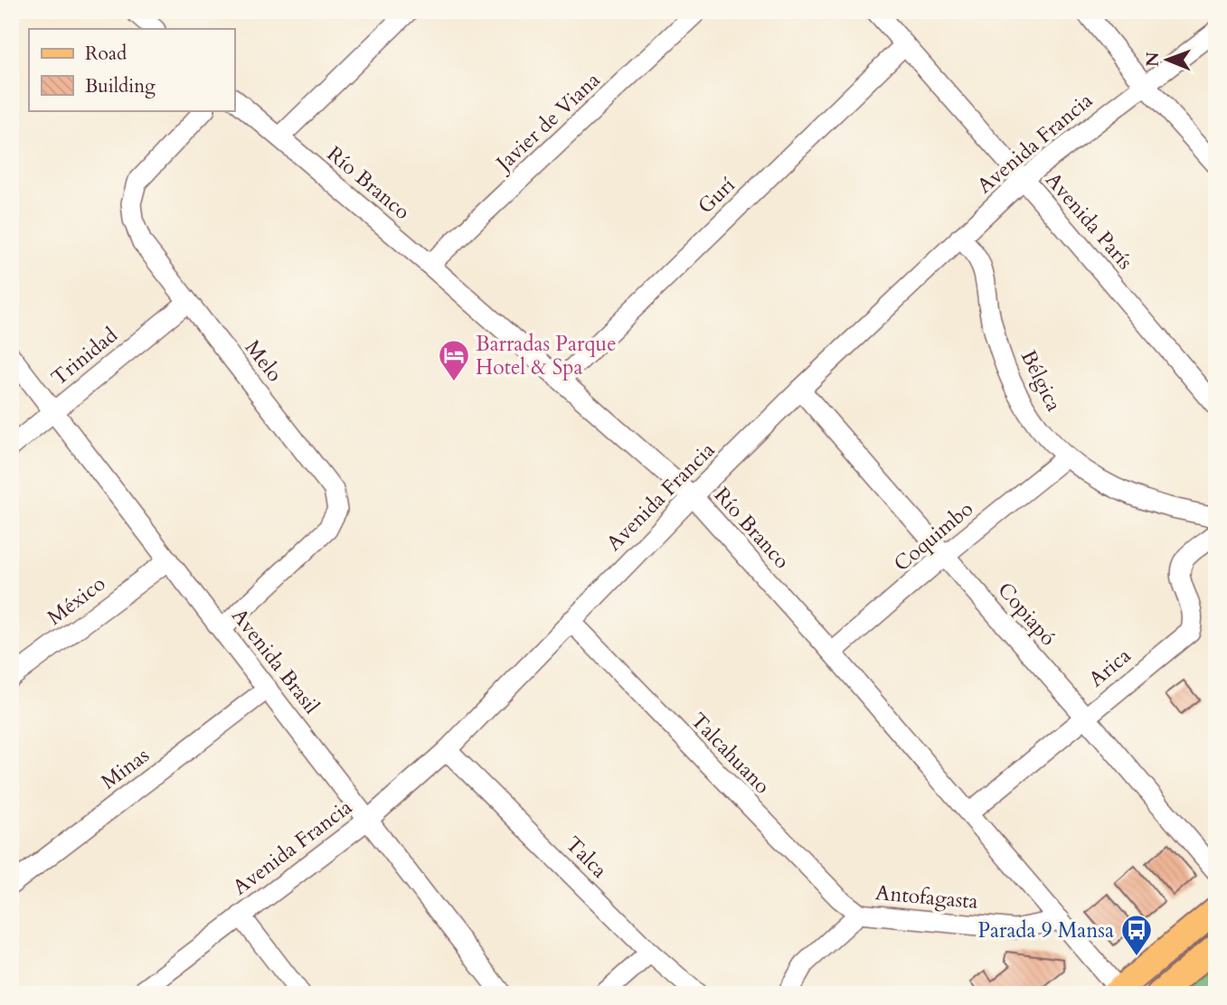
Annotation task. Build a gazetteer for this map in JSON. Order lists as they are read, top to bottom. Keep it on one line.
{"streets":{"street":["Javier de Viana","Avenida Francia","Río Branco","Gurí","Avenida París","Trinidad","Melo","Bélgica","Coquimbo","México","Copiapó","Avenida Brasil","Arica","Talcahuano","Minas","Talca","Antofagasta"]},"crossings":[["Javier de Viana","Río Branco"],["Avenida Francia","Río Branco"],["Avenida Francia","Avenida París"],["Avenida Francia","Bélgica"],["Avenida Francia","Copiapó"],["Avenida Francia","Avenida Brasil"],["Avenida Francia","Talcahuano"],["Avenida Francia","Talca"],["Río Branco","Gurí"],["Río Branco","Coquimbo"],["Río Branco","Arica"],["Río Branco","Antofagasta"],["Gurí","Avenida París"],["Trinidad","Melo"],["Trinidad","Avenida Brasil"],["Melo","Avenida Brasil"],["Bélgica","Coquimbo"],["Coquimbo","Copiapó"],["México","Avenida Brasil"],["Copiapó","Arica"],["Avenida Brasil","Minas"],["Talcahuano","Antofagasta"]],"places":{"hotel":["Barradas Parque Hotel & Spa"],"bus stop":["Parada 9 Mansa"]},"legend":["Road","Building"],"north":"left"}
